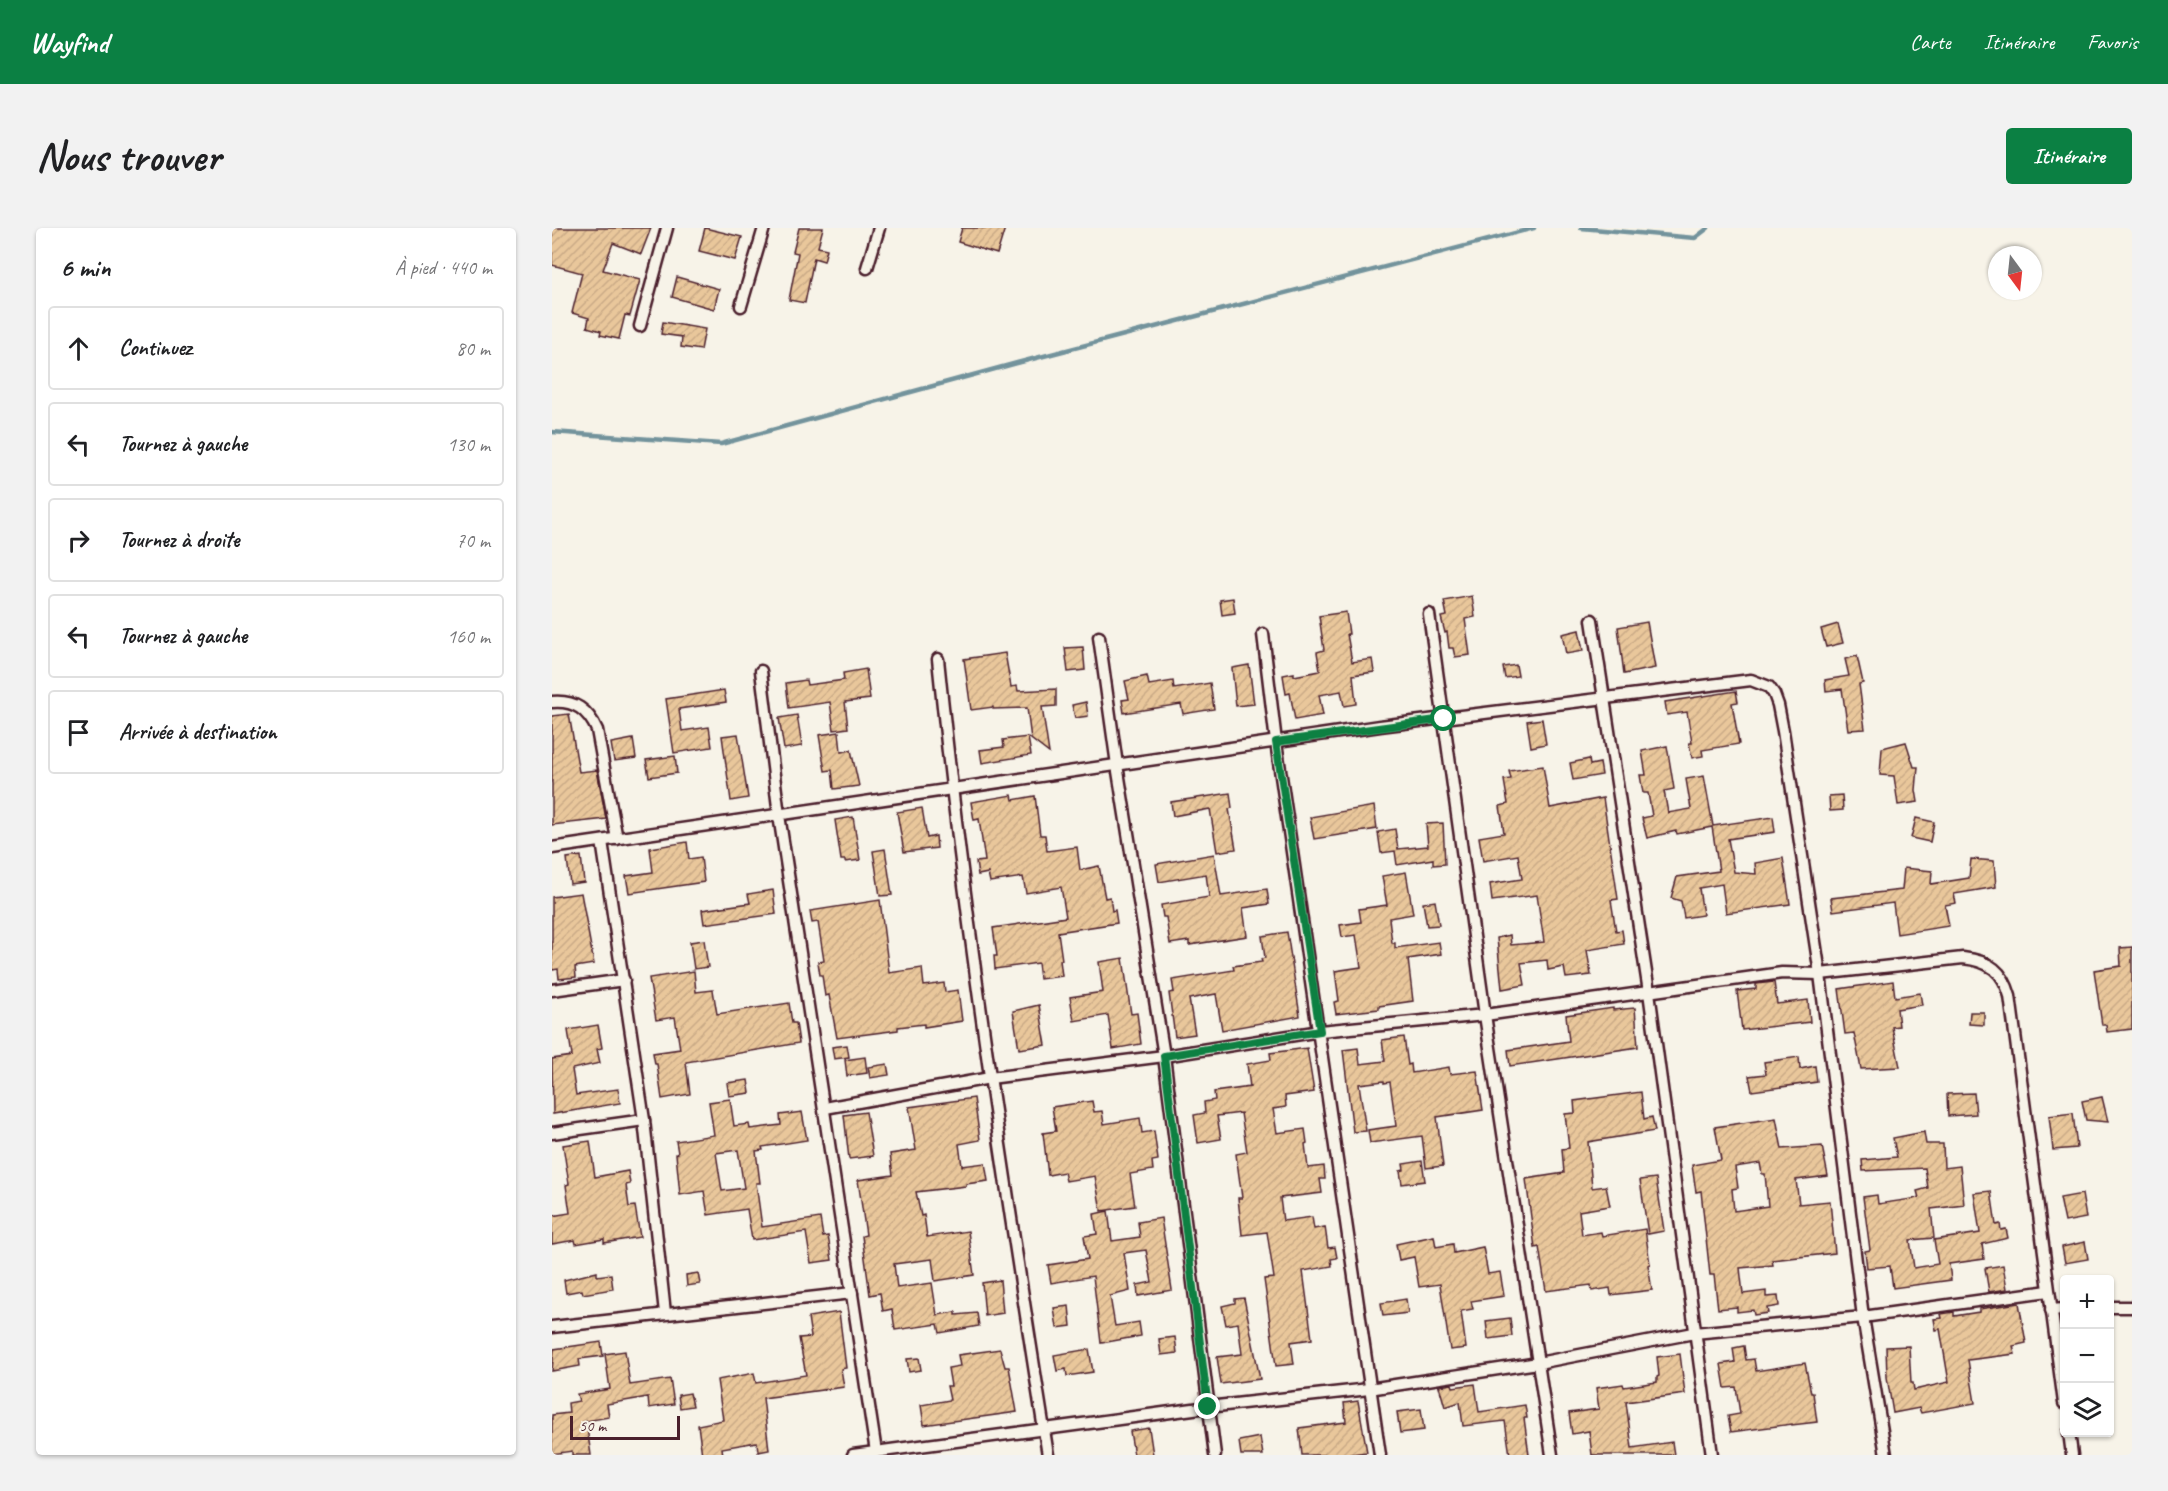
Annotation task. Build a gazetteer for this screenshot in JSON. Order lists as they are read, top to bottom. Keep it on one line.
{"scale_bar":"50 m","north":"bottom","page":{"header":"Wayfind","nav":["Carte","Itinéraire","Favoris"],"buttons":"Itinéraire","title":"Nous trouver","heading":["6 min","À pied · 440 m"],"list":[["Continuez","80 m"],["Tournez à gauche","130 m"],["Tournez à droite","70 m"],["Tournez à gauche","160 m"],"Arrivée à destination"],"map_buttons":["+","−"],"scale":"50 m"}}
